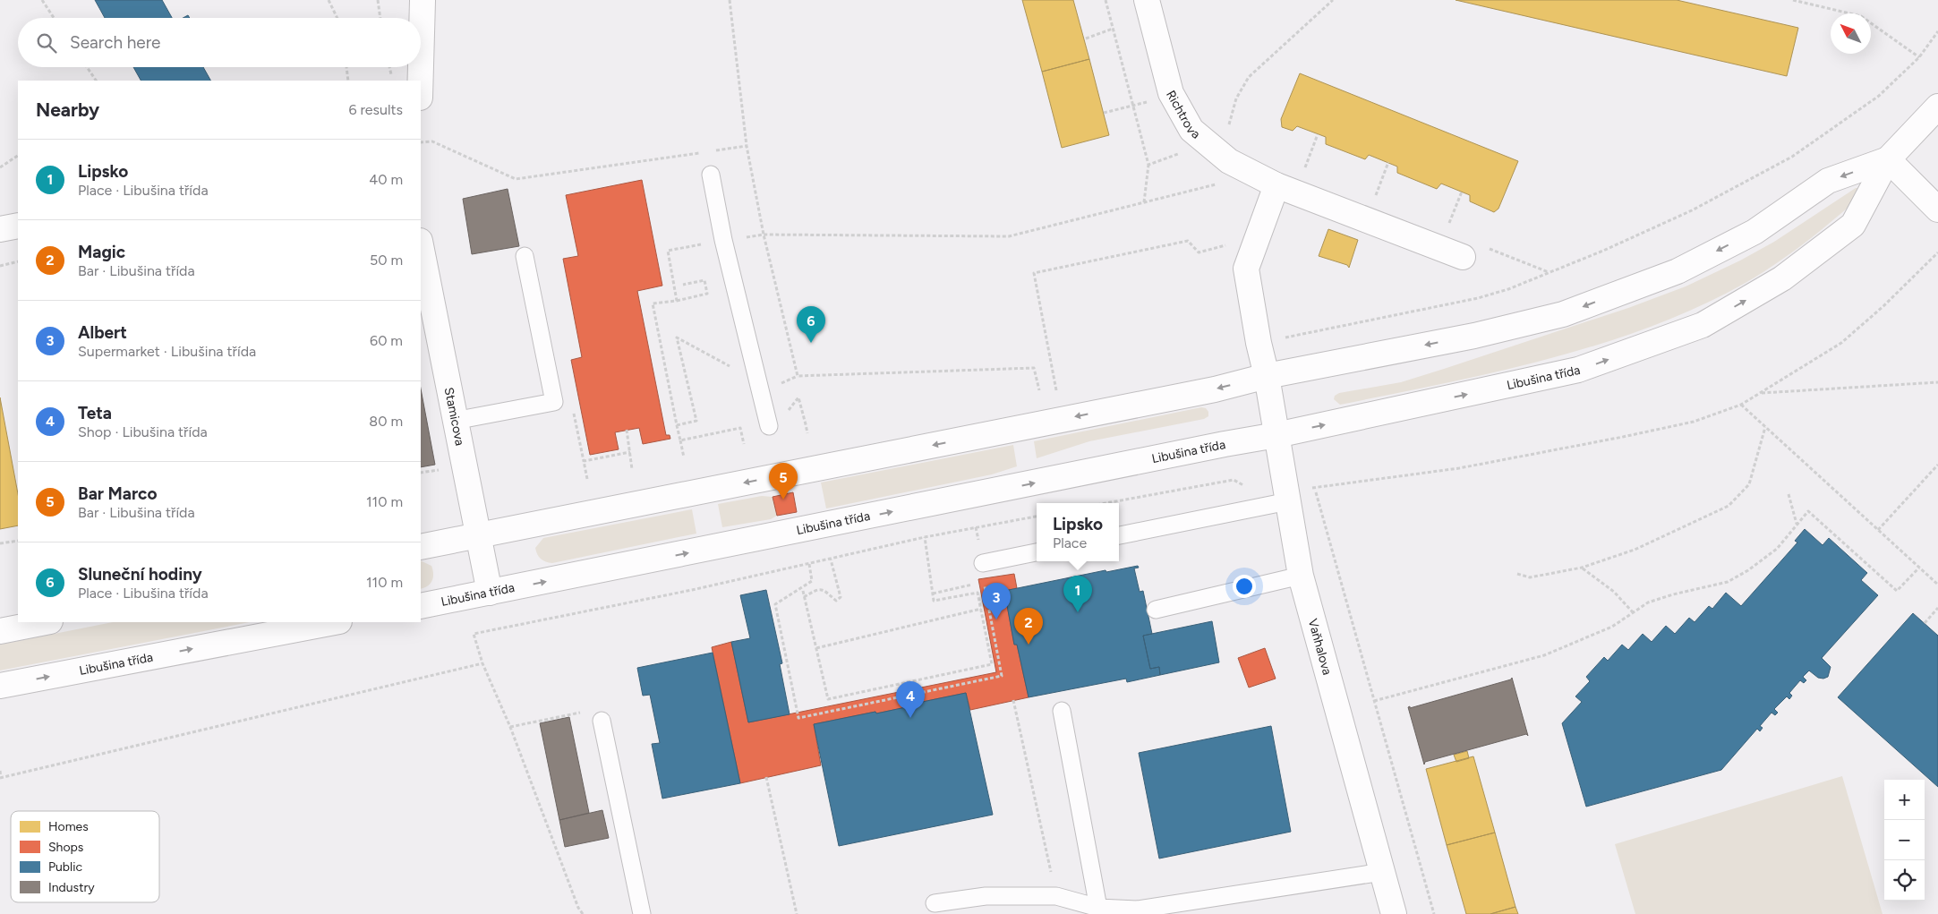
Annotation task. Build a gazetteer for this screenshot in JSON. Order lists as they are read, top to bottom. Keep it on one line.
{"streets":{"street":["Richtrova","Libušina třída","Stamicova","Vaňhalova"]},"crossings":[["Libušina třída","Stamicova"],["Libušina třída","Vaňhalova"]],"legend":["Homes","Shops","Public","Industry"],"north":"top left","page":{"search":"Search here","heading":["Nearby","6 results"],"list":[{"mark":"1","name":"Lipsko","note":"Place · Libušina třída","value":"40 m"},{"mark":"2","name":"Magic","note":"Bar · Libušina třída","value":"50 m"},{"mark":"3","name":"Albert","note":"Supermarket · Libušina třída","value":"60 m"},{"mark":"4","name":"Teta","note":"Shop · Libušina třída","value":"80 m"},{"mark":"5","name":"Bar Marco","note":"Bar · Libušina třída","value":"110 m"},{"mark":"6","name":"Sluneční hodiny","note":"Place · Libušina třída","value":"110 m"}],"pins":["6","5","1","3","2","4"],"popup":["Lipsko","Place"],"map_buttons":["+","−"]}}
